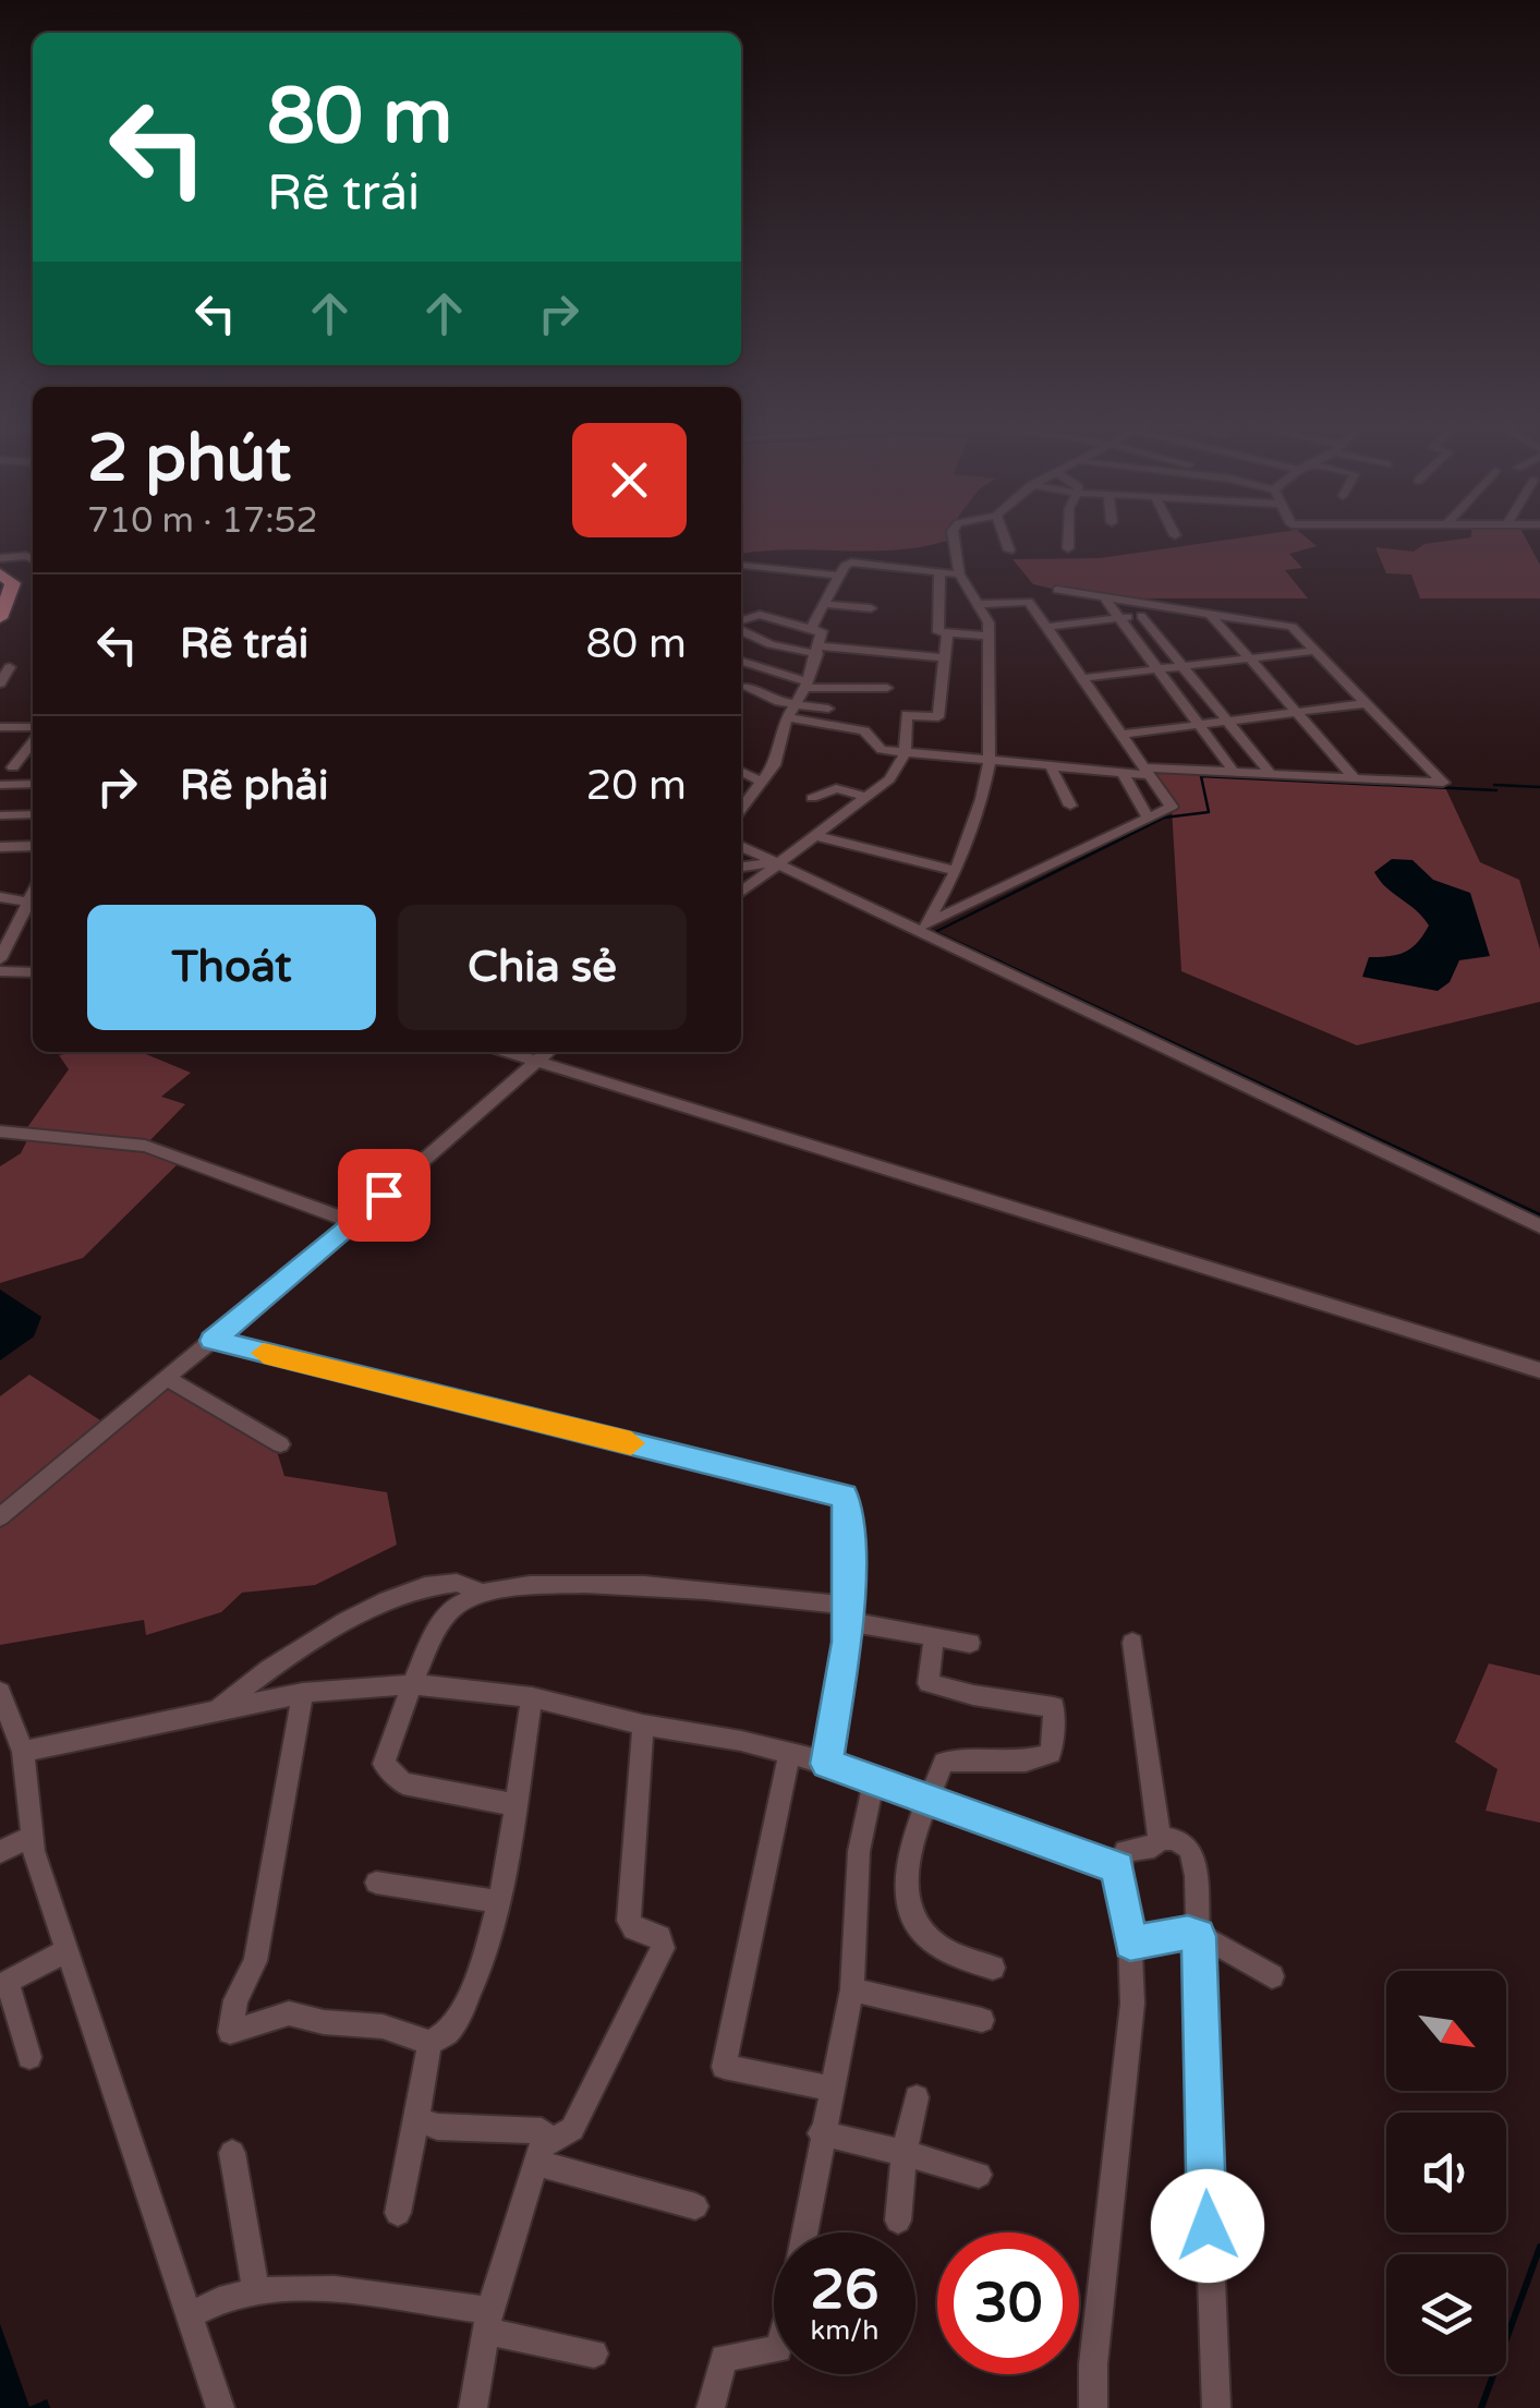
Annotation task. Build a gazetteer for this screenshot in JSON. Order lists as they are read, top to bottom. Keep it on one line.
{"north":"bottom right","page":{"turn":["80 m","Rẽ trái"],"heading":["2 phút","710 m · 17:52"],"list":[{"name":"Rẽ trái","value":"80 m"},{"name":"Rẽ phải","value":"20 m"}],"buttons":["Thoát","Chia sẻ"],"speed":"26 km/h","limit":"30"}}
